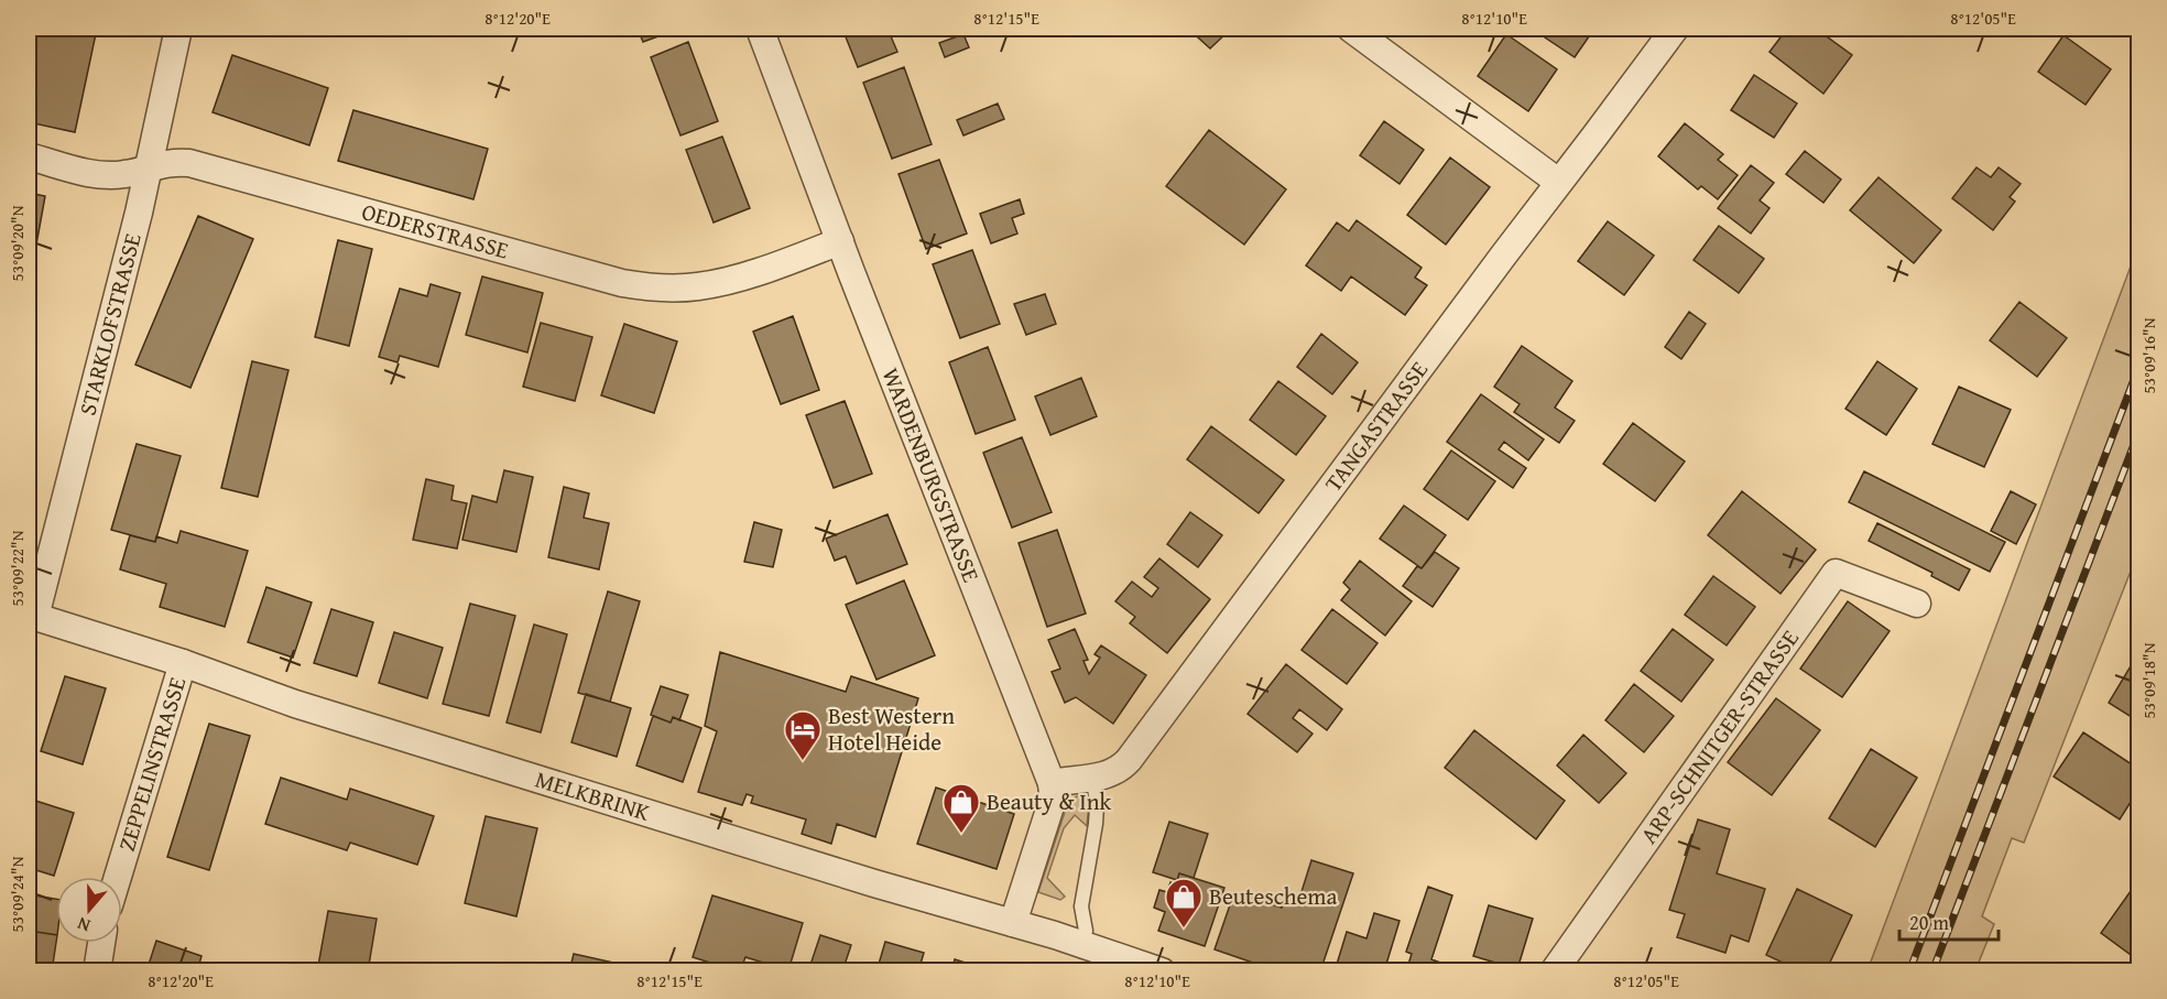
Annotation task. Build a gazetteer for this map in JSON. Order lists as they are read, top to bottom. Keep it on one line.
{"streets":{"street":["OEDERSTRASSE","STARKLOFSTRASSE","TANGASTRASSE","WARDENBURGSTRASSE","ARP-SCHNITGER-STRASSE","ZEPPELINSTRASSE","MELKBRINK"]},"crossings":[["OEDERSTRASSE","STARKLOFSTRASSE"],["OEDERSTRASSE","WARDENBURGSTRASSE"],["STARKLOFSTRASSE","MELKBRINK"],["TANGASTRASSE","WARDENBURGSTRASSE"],["WARDENBURGSTRASSE","MELKBRINK"],["ZEPPELINSTRASSE","MELKBRINK"]],"places":{"hotel":["Best Western Hotel Heide"],"shop":["Beauty & Ink","Beuteschema"]},"scale_bar":"20 m","north":"bottom","coordinates":["8°12'20\"E","8°12'15\"E","8°12'10\"E","8°12'05\"E","53°09'20\"N","53°09'16\"N","53°09'22\"N","53°09'18\"N","53°09'24\"N"]}
